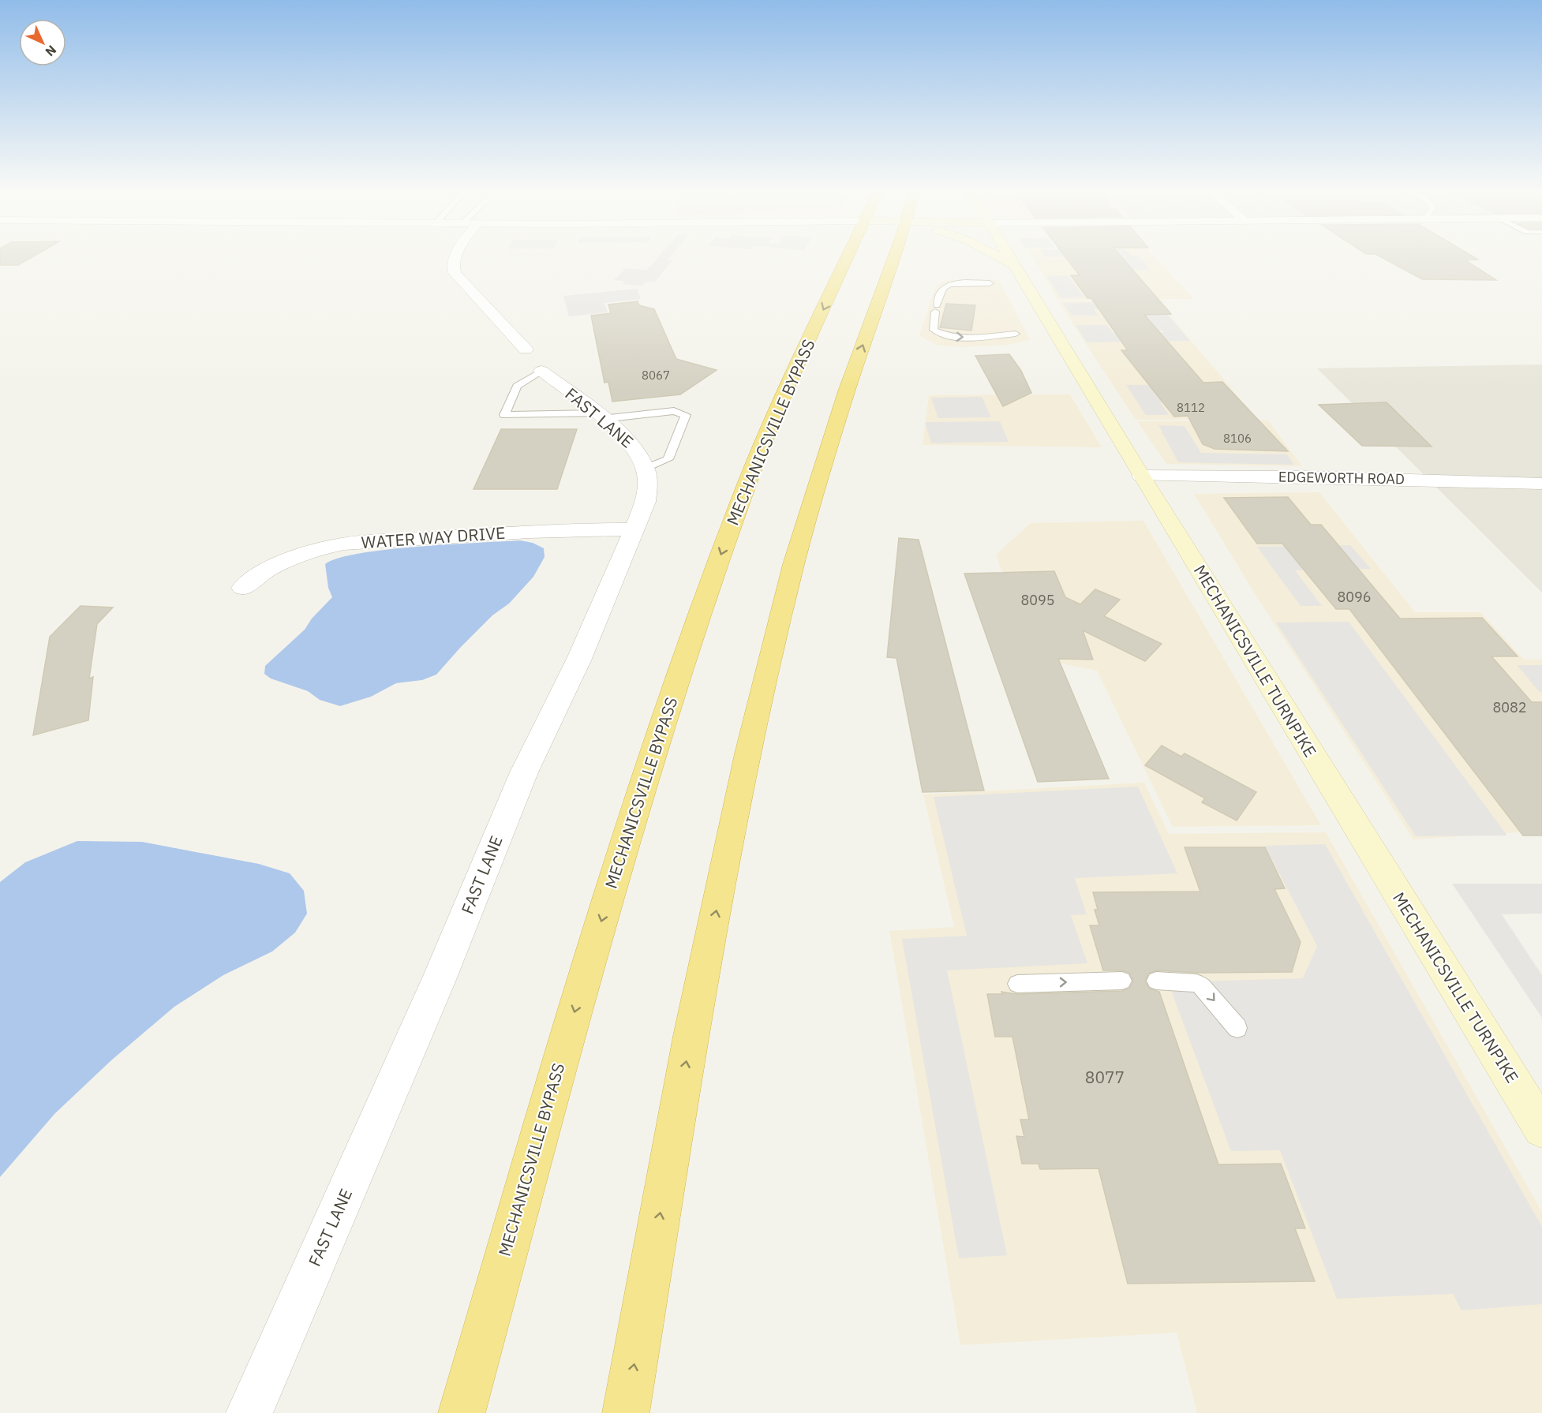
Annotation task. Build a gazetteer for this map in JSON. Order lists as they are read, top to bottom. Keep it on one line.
{"streets":{"highway":["MECHANICSVILLE BYPASS"],"main road":["MECHANICSVILLE TURNPIKE"],"street":["FAST LANE","EDGEWORTH ROAD","WATER WAY DRIVE"]},"crossings":[["FAST LANE","WATER WAY DRIVE"],["EDGEWORTH ROAD","MECHANICSVILLE TURNPIKE"]],"house_numbers":["8067","8112","8106","8096","8095","8082","8077"],"north":"bottom right"}
